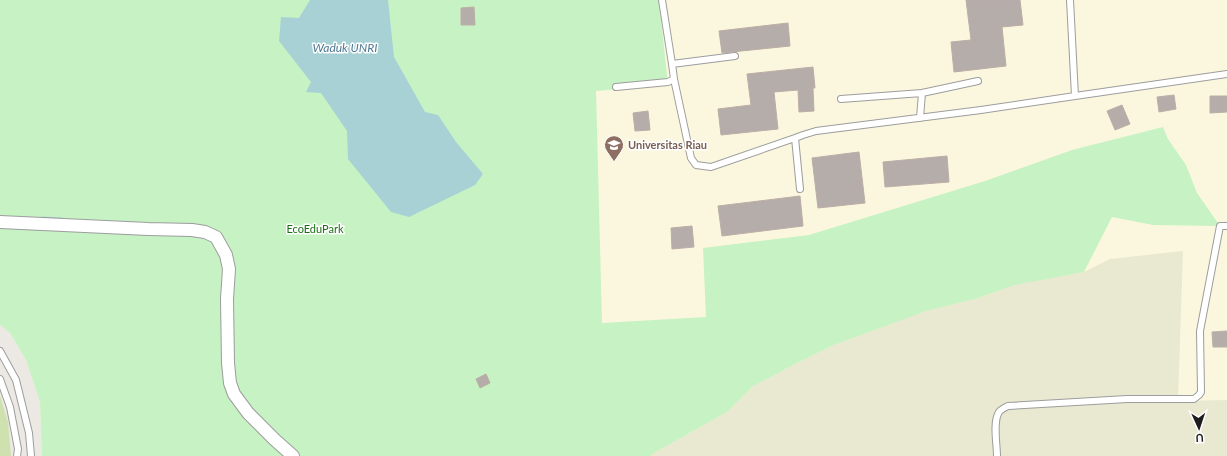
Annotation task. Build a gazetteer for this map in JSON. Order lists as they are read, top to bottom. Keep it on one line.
{"water":["Waduk UNRI"],"parks":["EcoEduPark"],"places":{"school or university":["Universitas Riau"]},"north":"bottom"}
